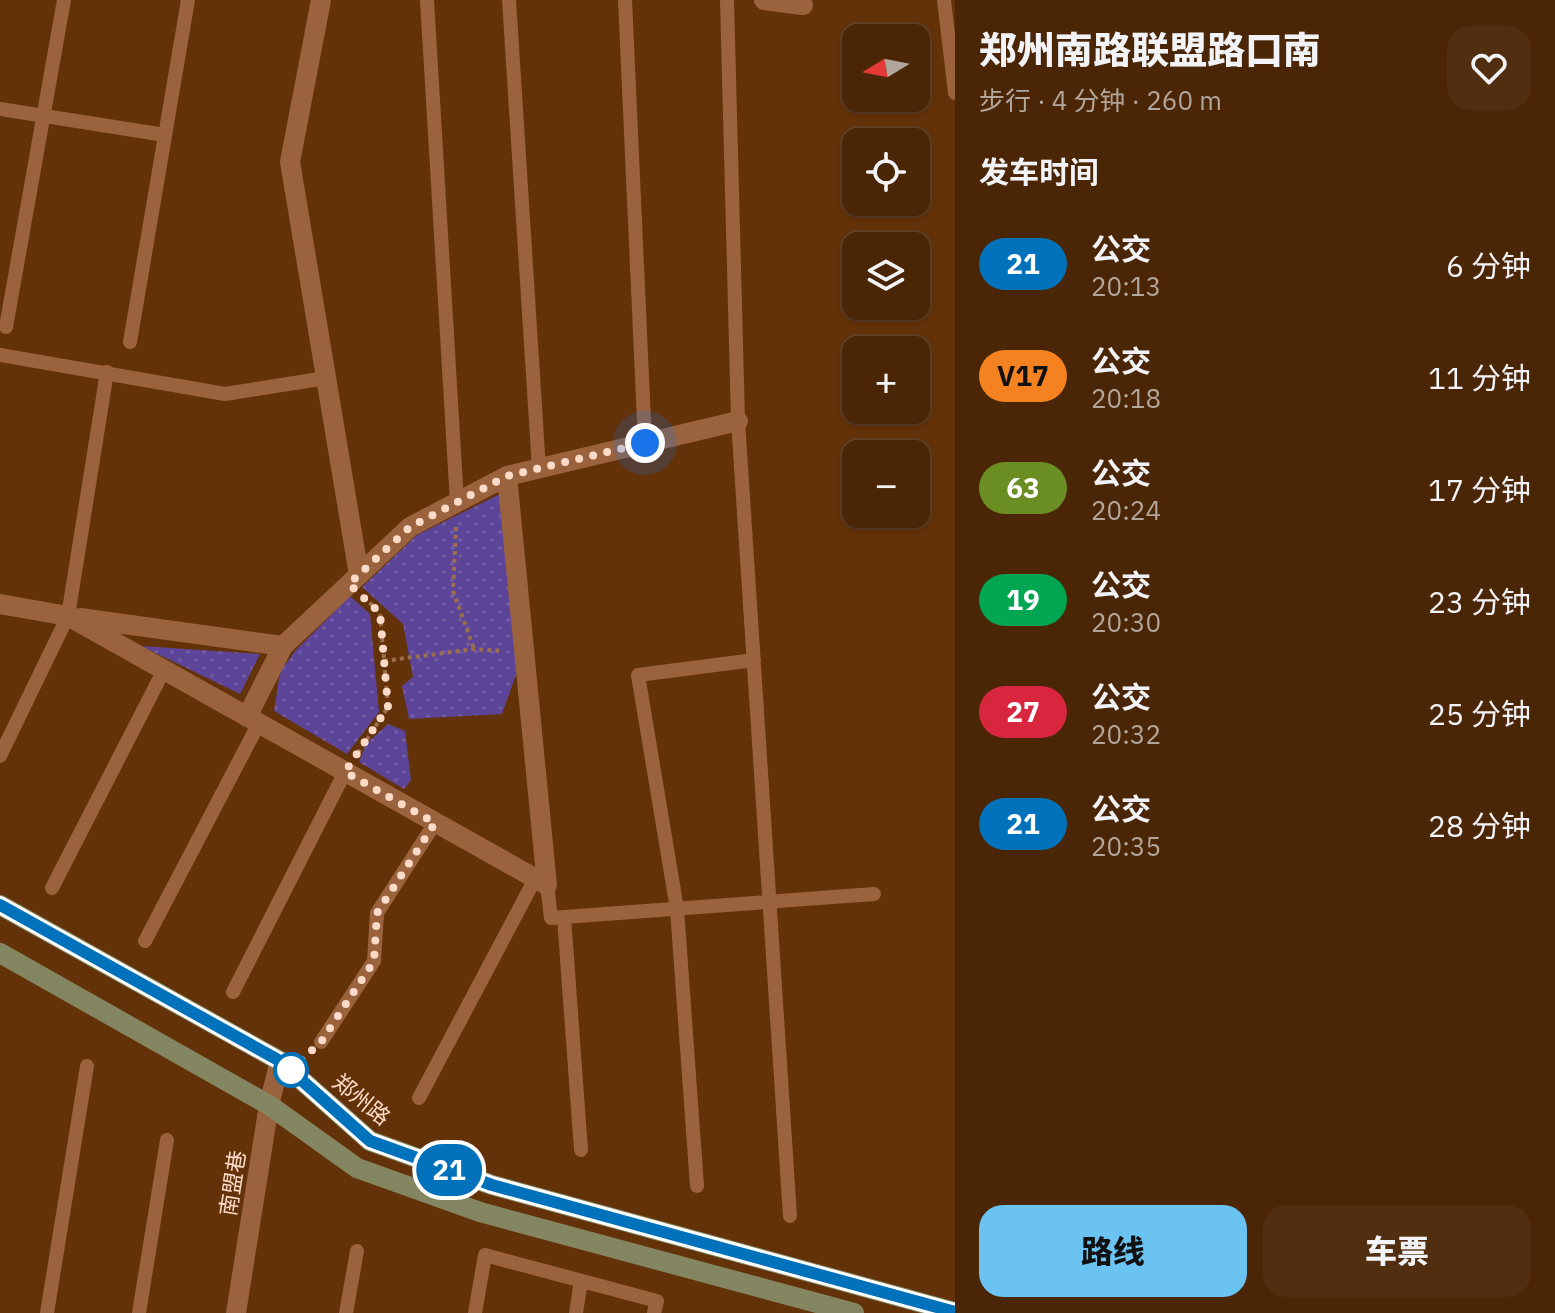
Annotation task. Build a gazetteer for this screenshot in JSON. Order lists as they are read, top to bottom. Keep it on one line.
{"streets":{"street":["郑州路","南盟巷"]},"crossings":[["郑州路","南盟巷"]],"lines":["bus line 21"],"north":"left","page":{"on_map":"21","heading":[["郑州南路联盟路口南","步行 · 4 分钟 · 260 m"],"发车时间"],"map_buttons":["+","−"],"list":[{"mark":"21","name":"公交","note":"20:13","value":"6 分钟"},{"mark":"V17","name":"公交","note":"20:18","value":"11 分钟"},{"mark":"63","name":"公交","note":"20:24","value":"17 分钟"},{"mark":"19","name":"公交","note":"20:30","value":"23 分钟"},{"mark":"27","name":"公交","note":"20:32","value":"25 分钟"},{"mark":"21","name":"公交","note":"20:35","value":"28 分钟"}],"buttons":["路线","车票"]}}
